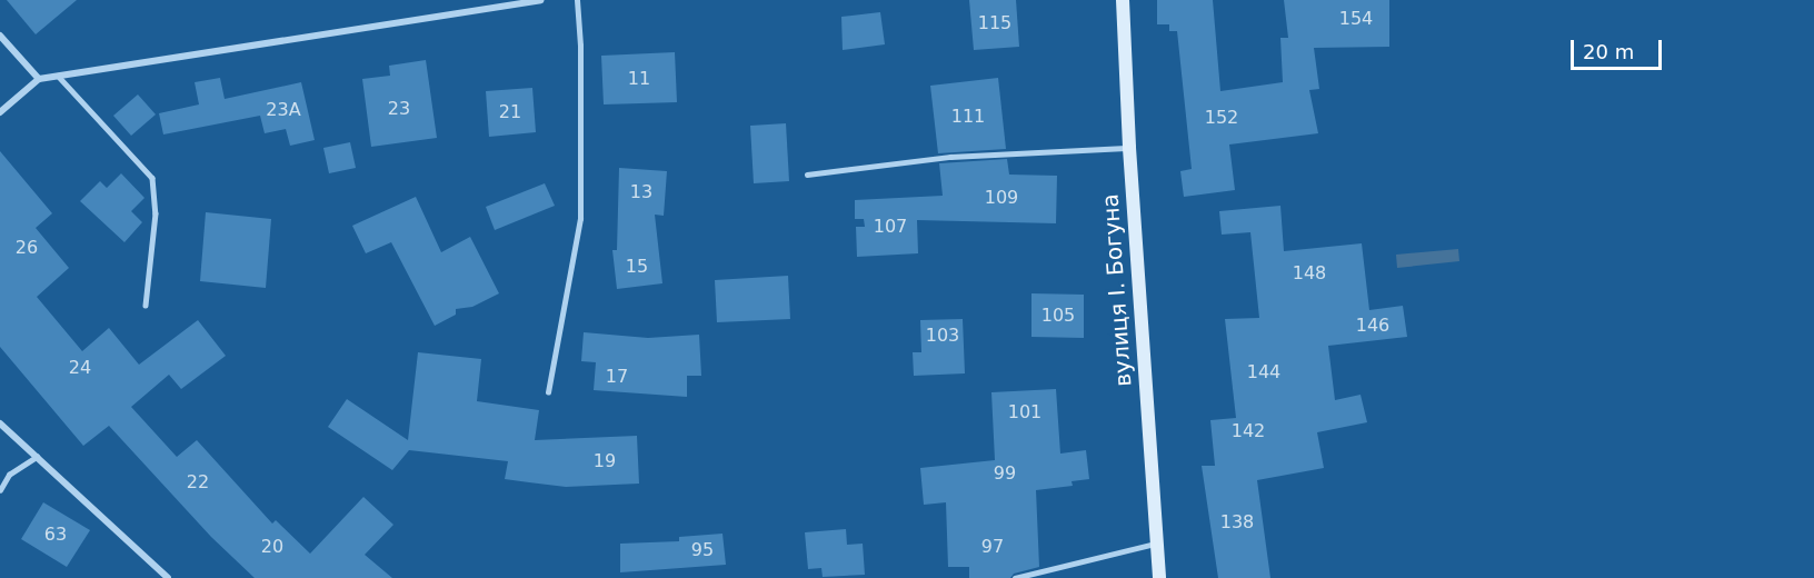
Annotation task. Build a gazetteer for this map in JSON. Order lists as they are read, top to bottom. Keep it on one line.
{"streets":{"street":["вулиця І. Богуна"]},"house_numbers":["154","115","11","23","23А","21","111","152","13","109","107","26","15","148","105","146","103","24","144","17","101","142","19","99","22","138","63","20","97","95"],"scale_bar":"20 m"}
